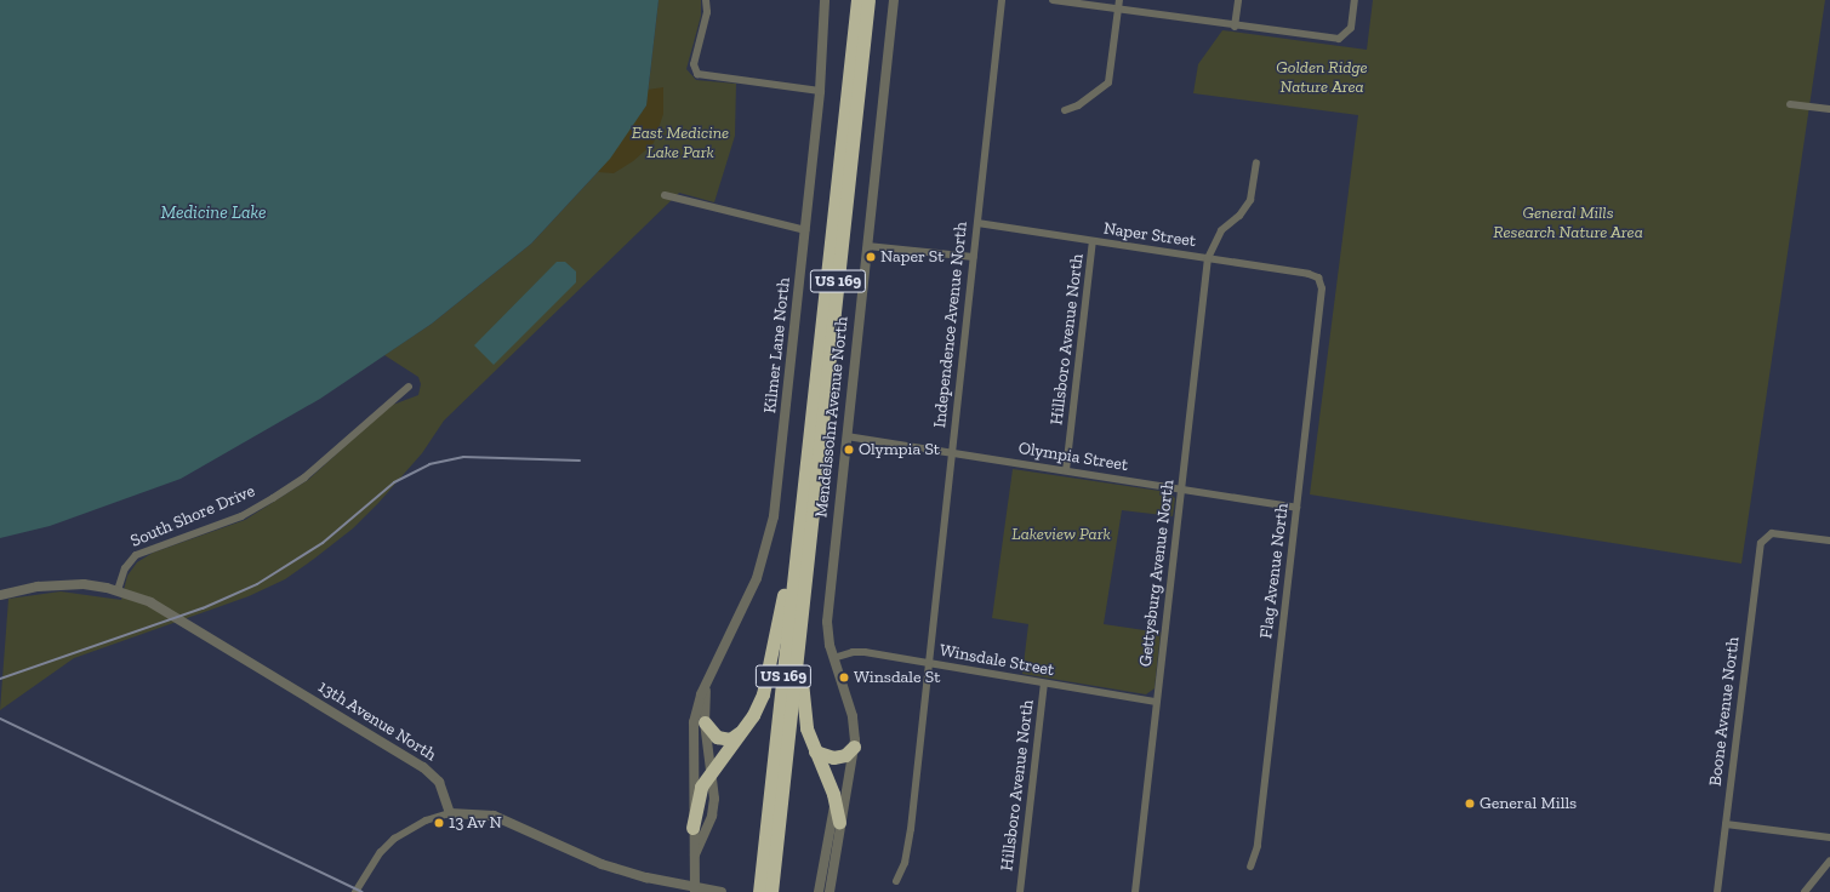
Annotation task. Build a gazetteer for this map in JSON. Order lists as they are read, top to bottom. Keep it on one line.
{"streets":{"highway":["US 169"],"street":["Naper Street","Independence Avenue North","Hillsboro Avenue North","Kilmer Lane North","Mendelssohn Avenue North","Olympia Street","South Shore Drive","Flag Avenue North","Gettysburg Avenue North","Winsdale Street","Boone Avenue North","13th Avenue North"]},"crossings":[["Naper Street","Independence Avenue North"],["Naper Street","Hillsboro Avenue North"],["Naper Street","Flag Avenue North"],["Naper Street","Gettysburg Avenue North"],["Independence Avenue North","Olympia Street"],["Independence Avenue North","Winsdale Street"],["Hillsboro Avenue North","Olympia Street"],["Hillsboro Avenue North","Winsdale Street"],["Mendelssohn Avenue North","Olympia Street"],["Mendelssohn Avenue North","Winsdale Street"],["Olympia Street","Flag Avenue North"],["Olympia Street","Gettysburg Avenue North"],["South Shore Drive","13th Avenue North"],["Gettysburg Avenue North","Winsdale Street"]],"water":["Medicine Lake"],"parks":["Golden Ridge Nature Area","East Medicine Lake Park","General Mills Research Nature Area","Lakeview Park"],"places":["Naper St","Olympia St","Winsdale St","General Mills","13 Av N"]}
